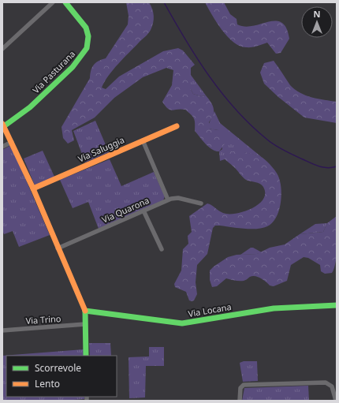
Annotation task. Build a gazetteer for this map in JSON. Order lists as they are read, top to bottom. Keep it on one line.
{"streets":{"street":["Via Pasturana","Via Saluggia","Via Quarona","Via Locana","Via Trino"]},"legend":["Scorrevole","Lento"],"north":"top"}
